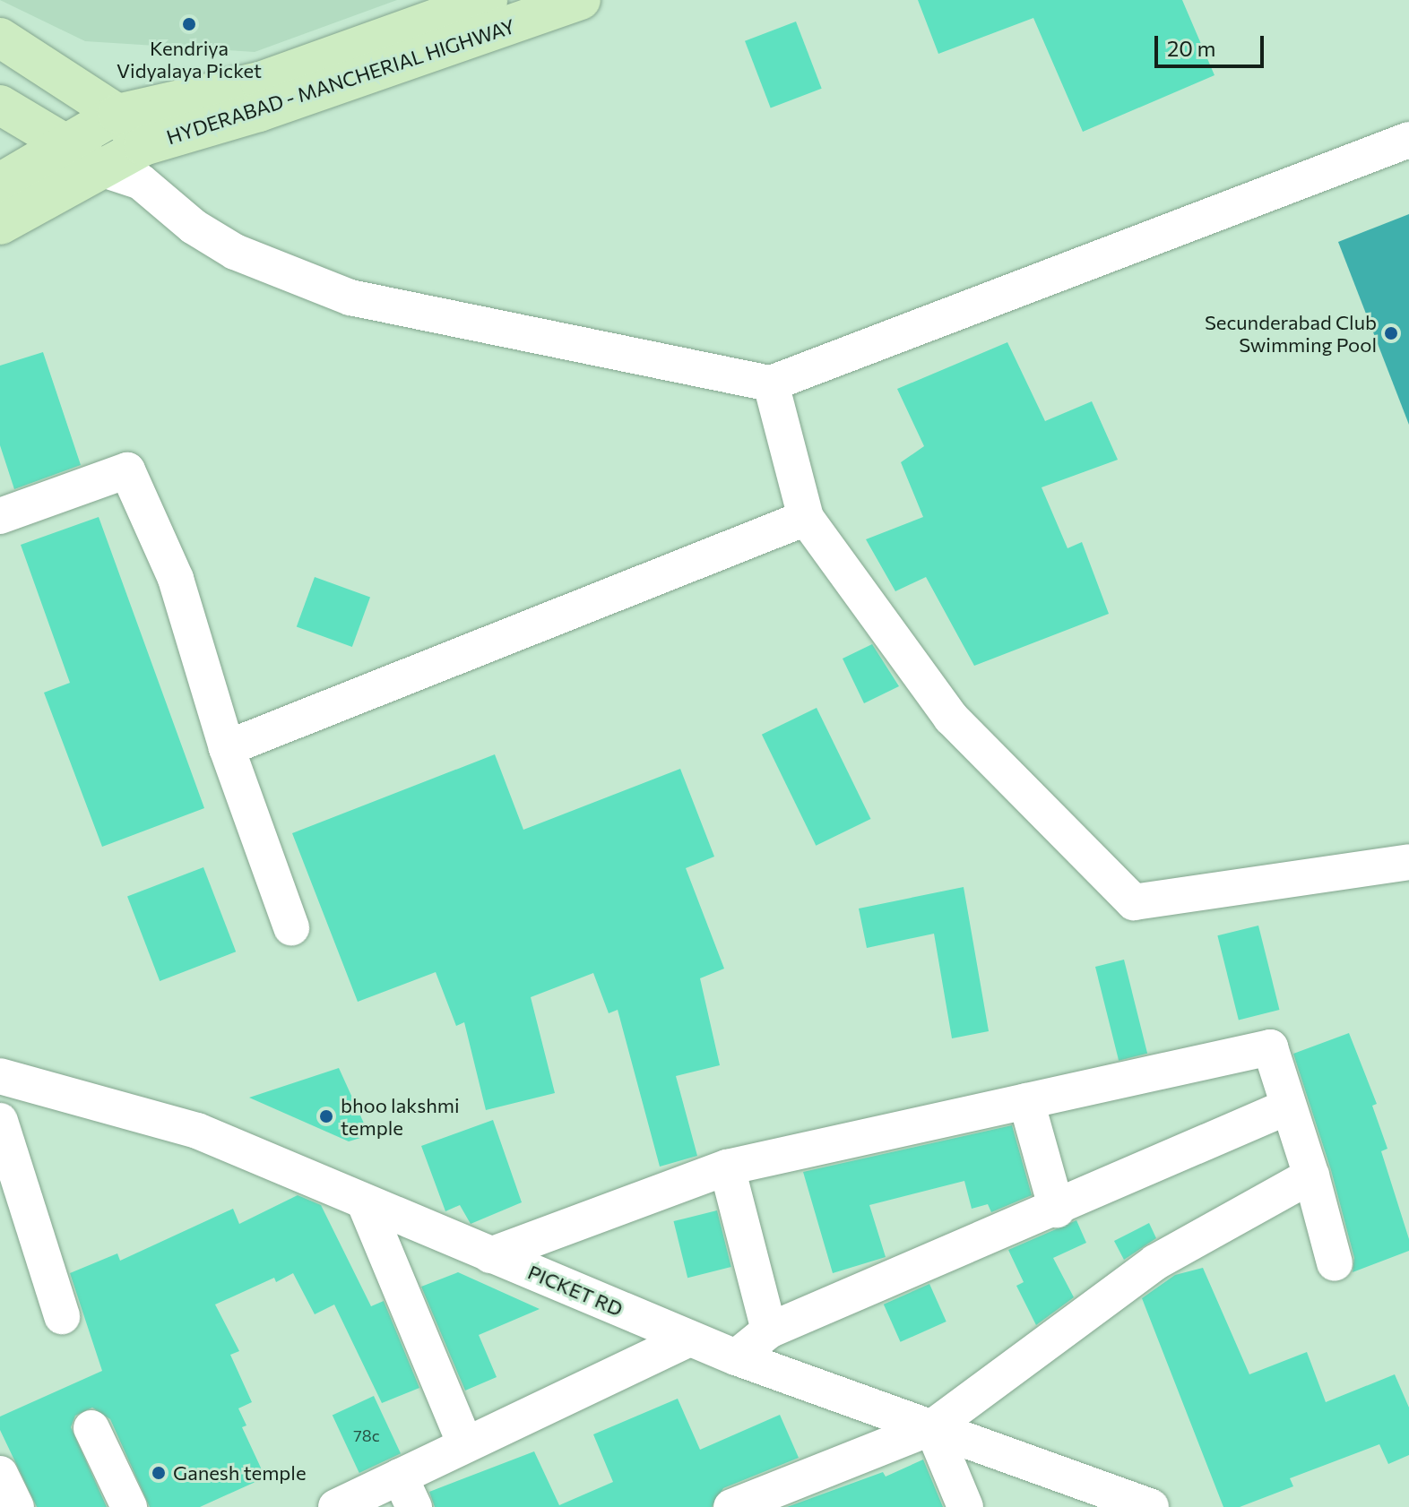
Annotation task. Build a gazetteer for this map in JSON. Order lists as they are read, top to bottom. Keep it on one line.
{"streets":{"main road":["HYDERABAD - MANCHERIAL HIGHWAY"],"street":["PICKET RD"]},"places":["Kendriya Vidyalaya Picket","Secunderabad Club Swimming Pool","bhoo lakshmi temple","Ganesh temple"],"house_numbers":["78c"],"scale_bar":"20 m"}
